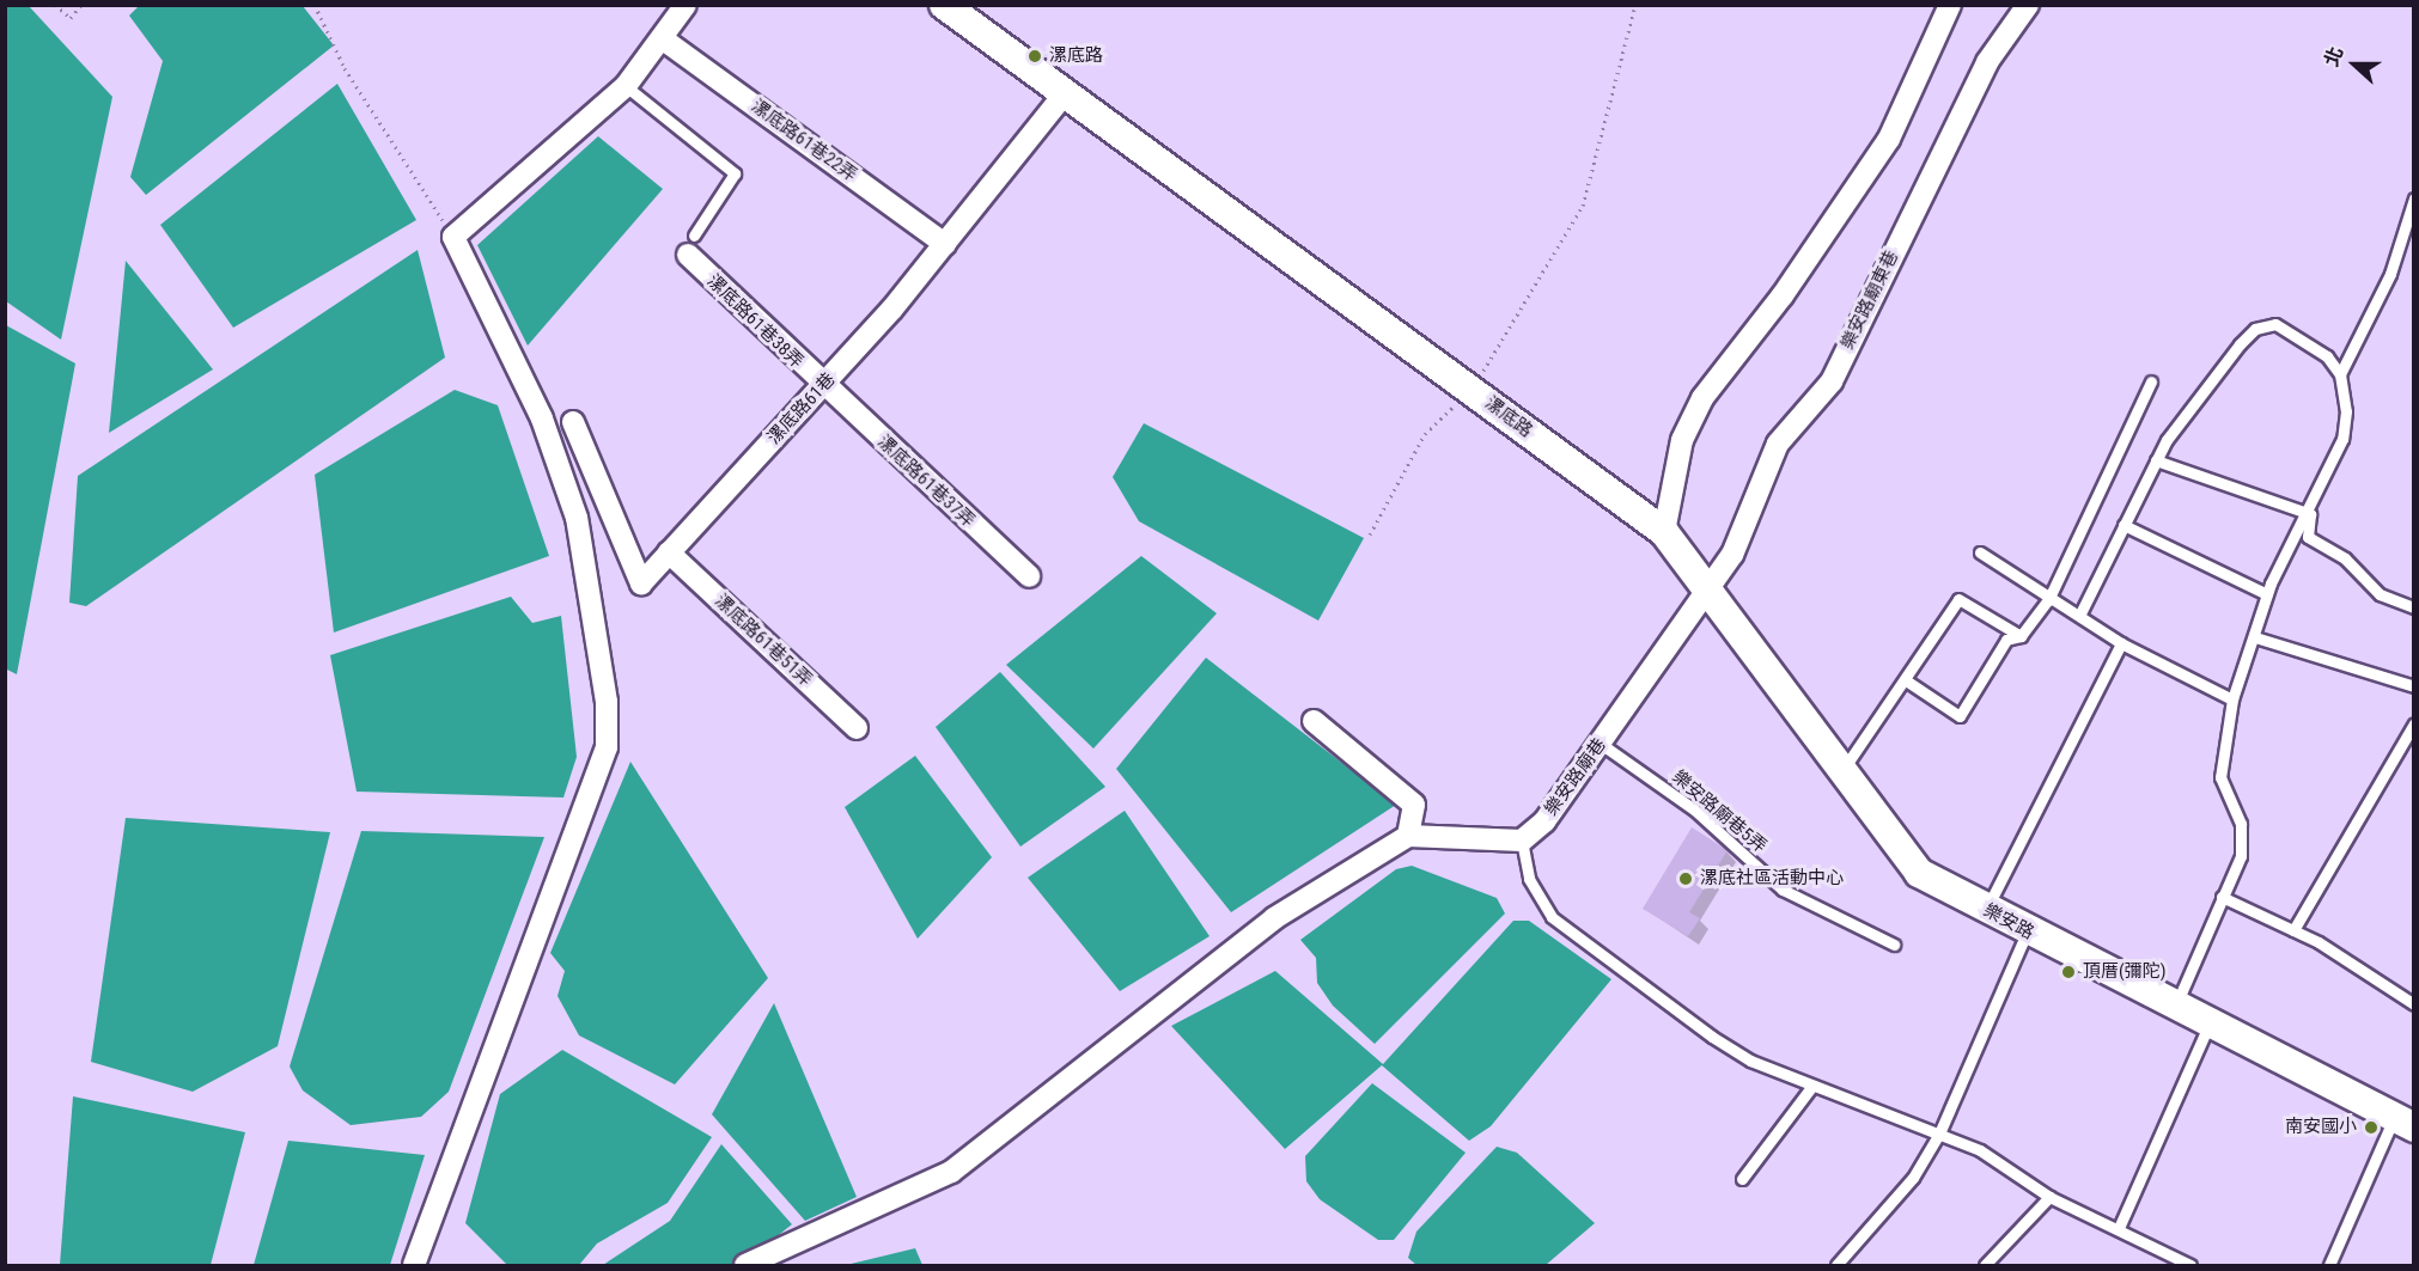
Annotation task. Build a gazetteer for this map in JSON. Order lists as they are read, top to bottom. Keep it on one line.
{"streets":{"street":["漯底路61巷22弄","樂安路廟東巷","漯底路61巷38弄","漯底路61巷","漯底路","漯底路61巷37弄","漯底路61巷51弄","樂安路廟巷","樂安路"],"lane":["樂安路廟巷5弄"]},"crossings":[["漯底路61巷22弄","漯底路61巷"],["樂安路廟東巷","漯底路"],["樂安路廟東巷","樂安路廟巷"],["樂安路廟東巷","樂安路"],["漯底路61巷38弄","漯底路61巷"],["漯底路61巷38弄","漯底路61巷37弄"],["漯底路61巷","漯底路"],["漯底路61巷","漯底路61巷37弄"],["漯底路61巷","漯底路61巷51弄"],["漯底路","樂安路廟巷"],["漯底路","樂安路"],["樂安路廟巷","樂安路廟巷5弄"],["樂安路廟巷","樂安路"]],"places":["漯底路","漯底社區活動中心","頂厝(彌陀)","南安國小"],"north":"left"}
